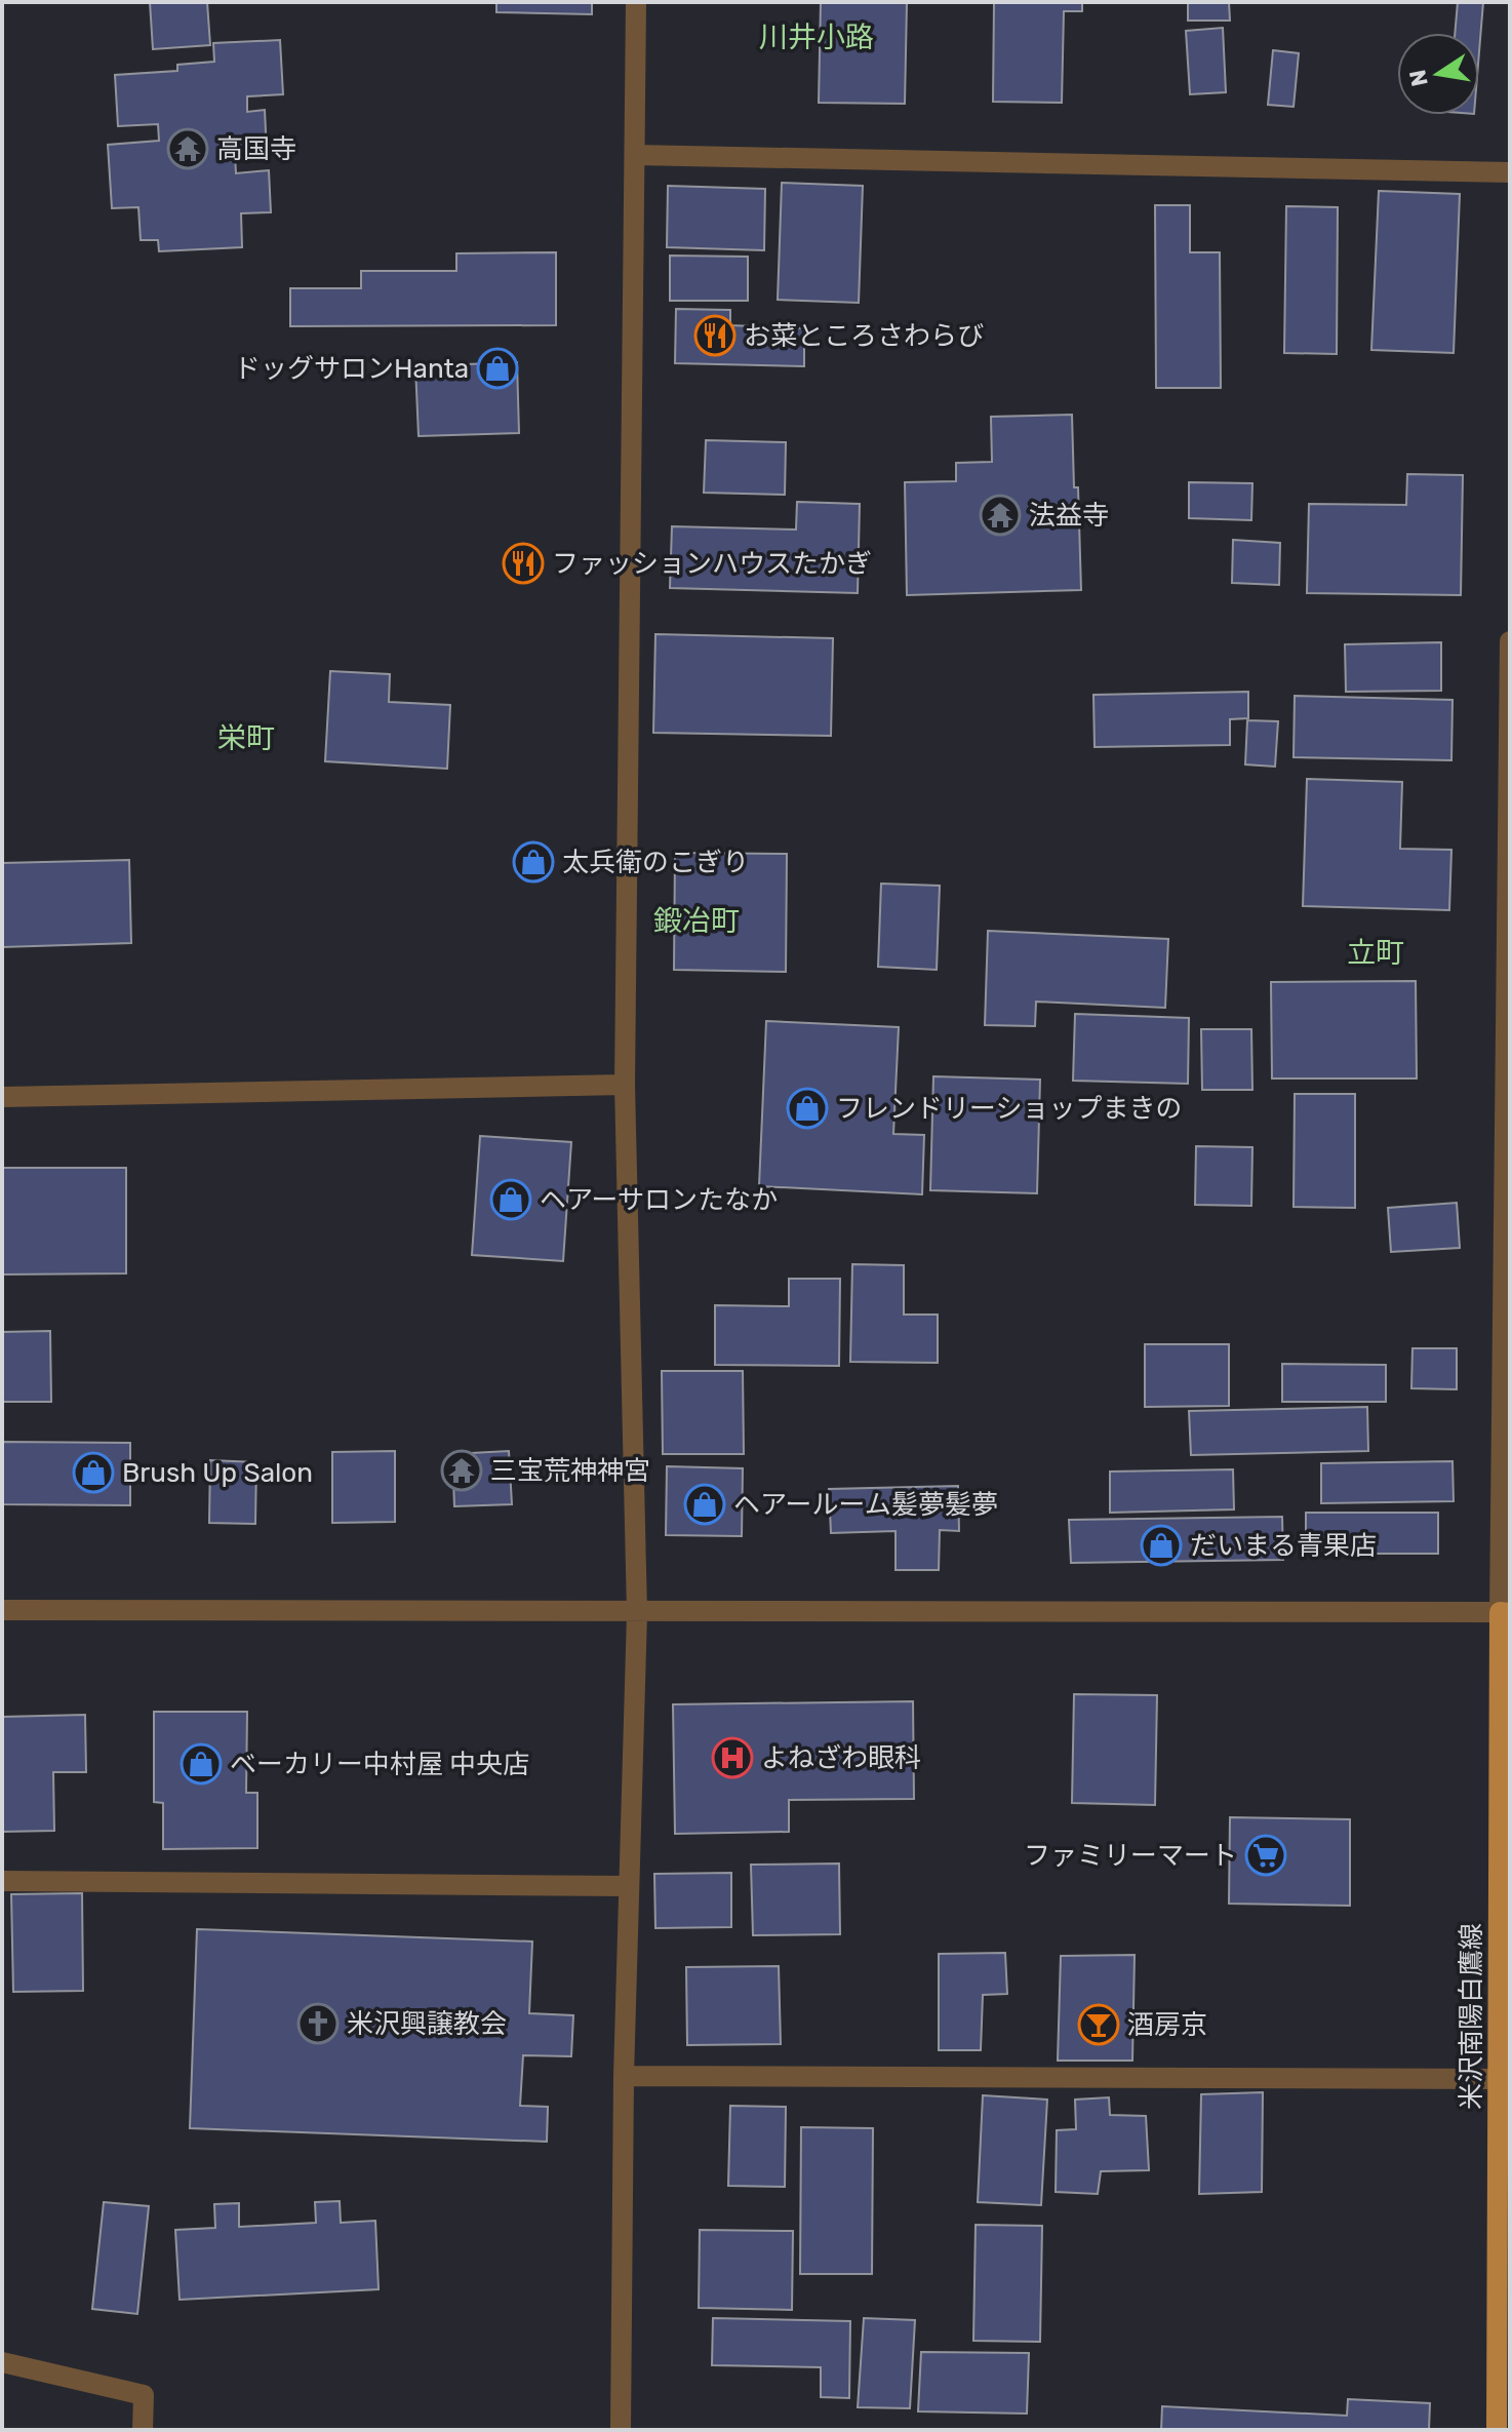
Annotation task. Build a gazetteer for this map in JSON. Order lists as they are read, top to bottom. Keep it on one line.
{"streets":{"main road":["米沢南陽白鷹線"]},"districts":["川井小路","栄町","鍛冶町","立町"],"places":{"temple":["高国寺","法益寺","三宝荒神神宮"],"restaurant":["お菜ところさわらび","ファッションハウスたかぎ"],"shop":["ドッグサロンHanta","太兵衛のこぎり","フレンドリーショップまきの","ヘアーサロンたなか","Brush Up Salon","ヘアールーム髪夢髪夢","だいまる青果店","ベーカリー中村屋 中央店"],"hospital":["よねざわ眼科"],"supermarket":["ファミリーマート"],"church":["米沢興譲教会"],"bar":["酒房京"]},"north":"left"}
